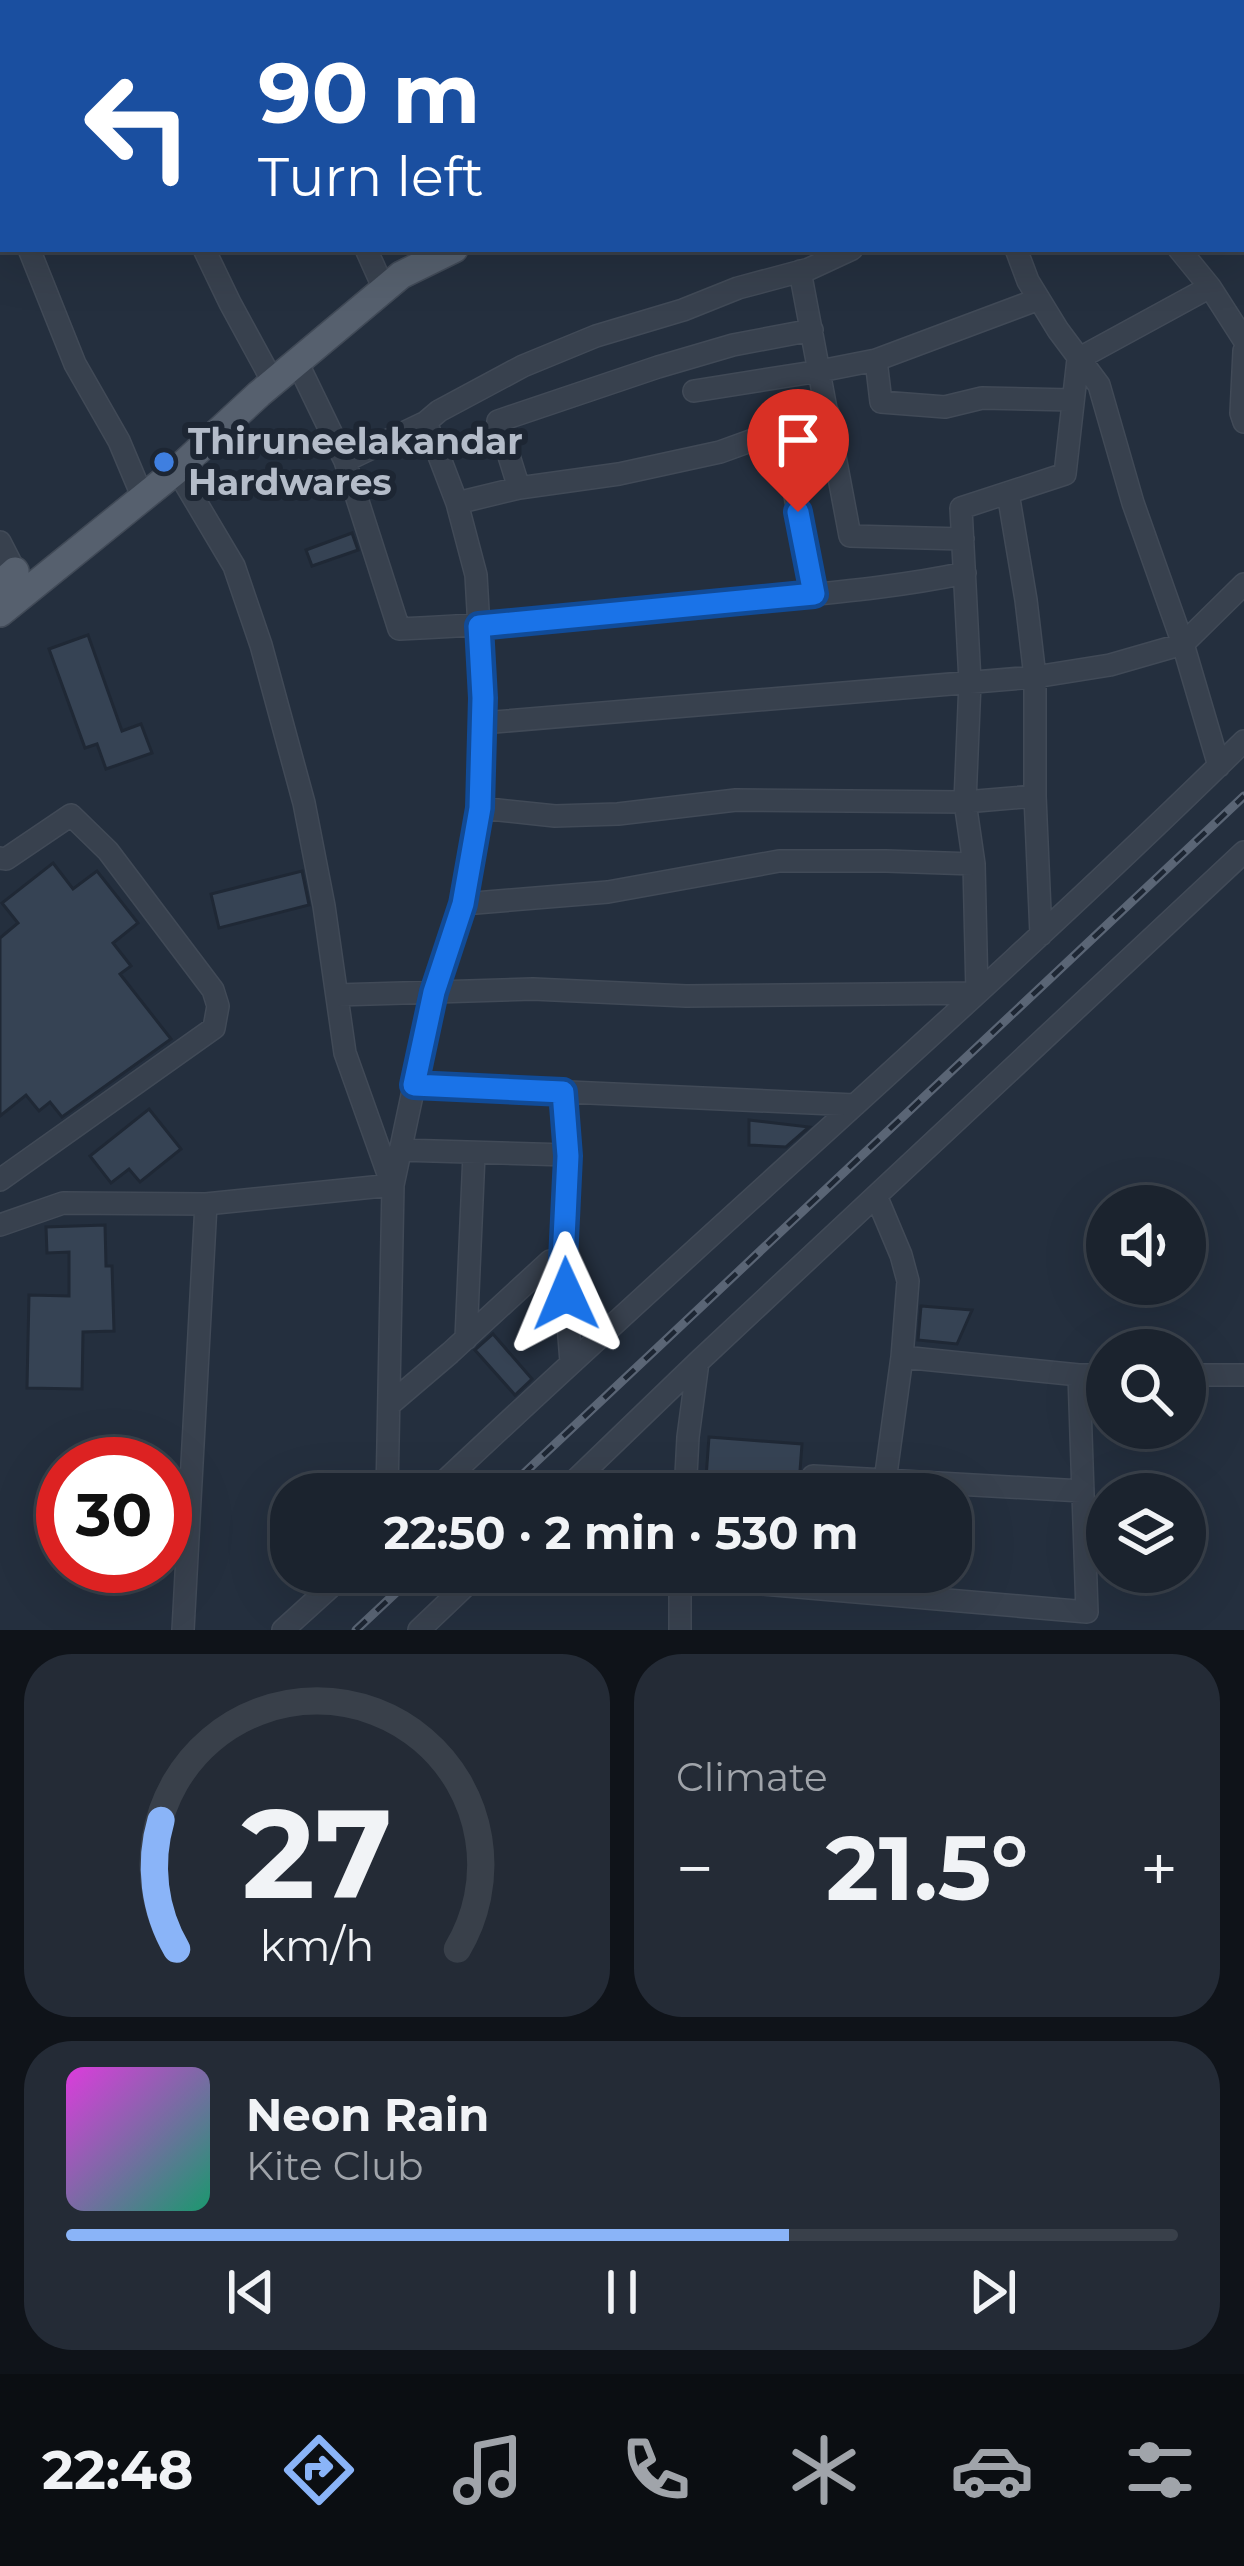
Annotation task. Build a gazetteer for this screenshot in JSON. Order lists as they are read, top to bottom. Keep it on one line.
{"places":["Thiruneelakandar Hardwares"],"page":{"turn":["90 m","Turn left"],"limit":"30","trip":"22:50 · 2 min · 530 m","tile":"Climate","heat":["−","21.5°","+"],"song":["Neon Rain","Kite Club"],"tabs":"22:48","gauge":["27","km/h"]}}
